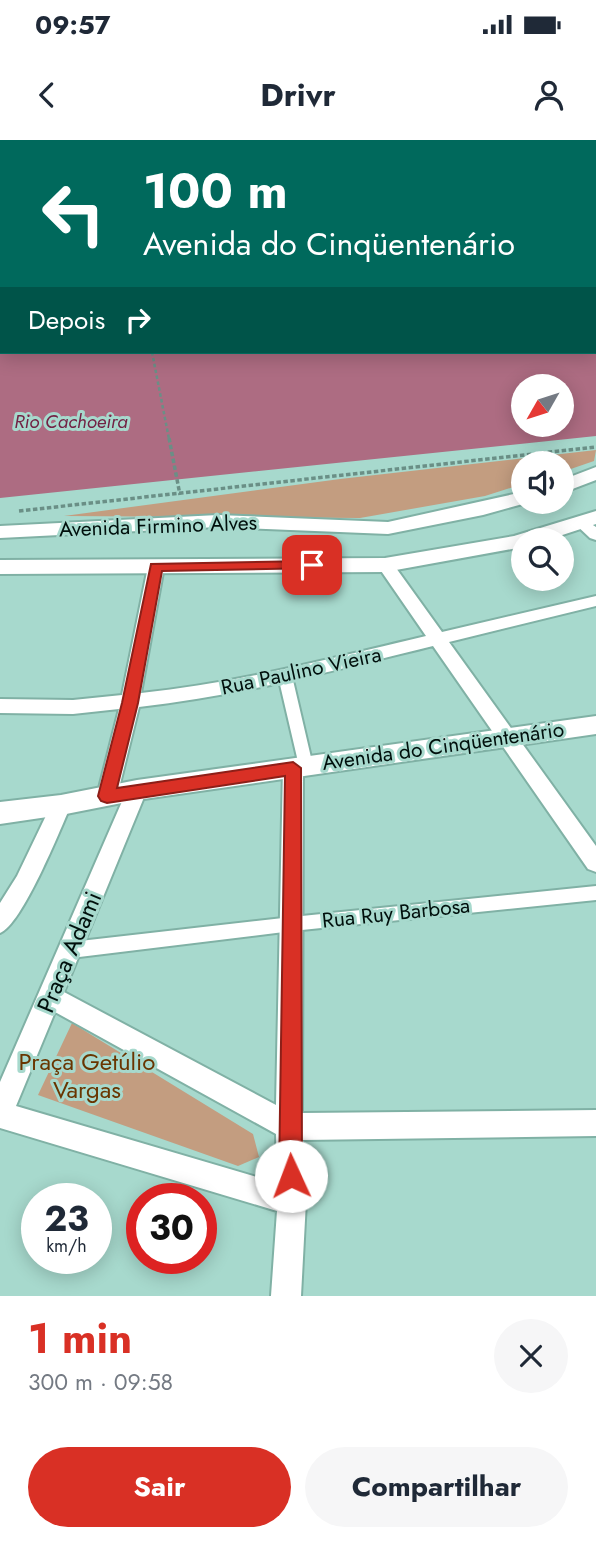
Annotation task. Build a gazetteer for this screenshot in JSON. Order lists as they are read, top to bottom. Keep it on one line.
{"streets":{"main road":["Avenida Firmino Alves"],"street":["Rua Paulino Vieira","Avenida do Cinqüentenário","Rua Ruy Barbosa","Praça Adami"]},"crossings":[["Avenida do Cinqüentenário","Praça Adami"],["Rua Ruy Barbosa","Praça Adami"]],"water":["Rio Cachoeira"],"parks":["Praça Getúlio Vargas"],"north":"bottom left","page":{"status":"09:57","header":"Drivr","turn":["100 m","Avenida do Cinqüentenário"],"then":"Depois","speed":"23 km/h","limit":"30","heading":["1 min","300 m · 09:58"],"buttons":["Sair","Compartilhar"]}}
